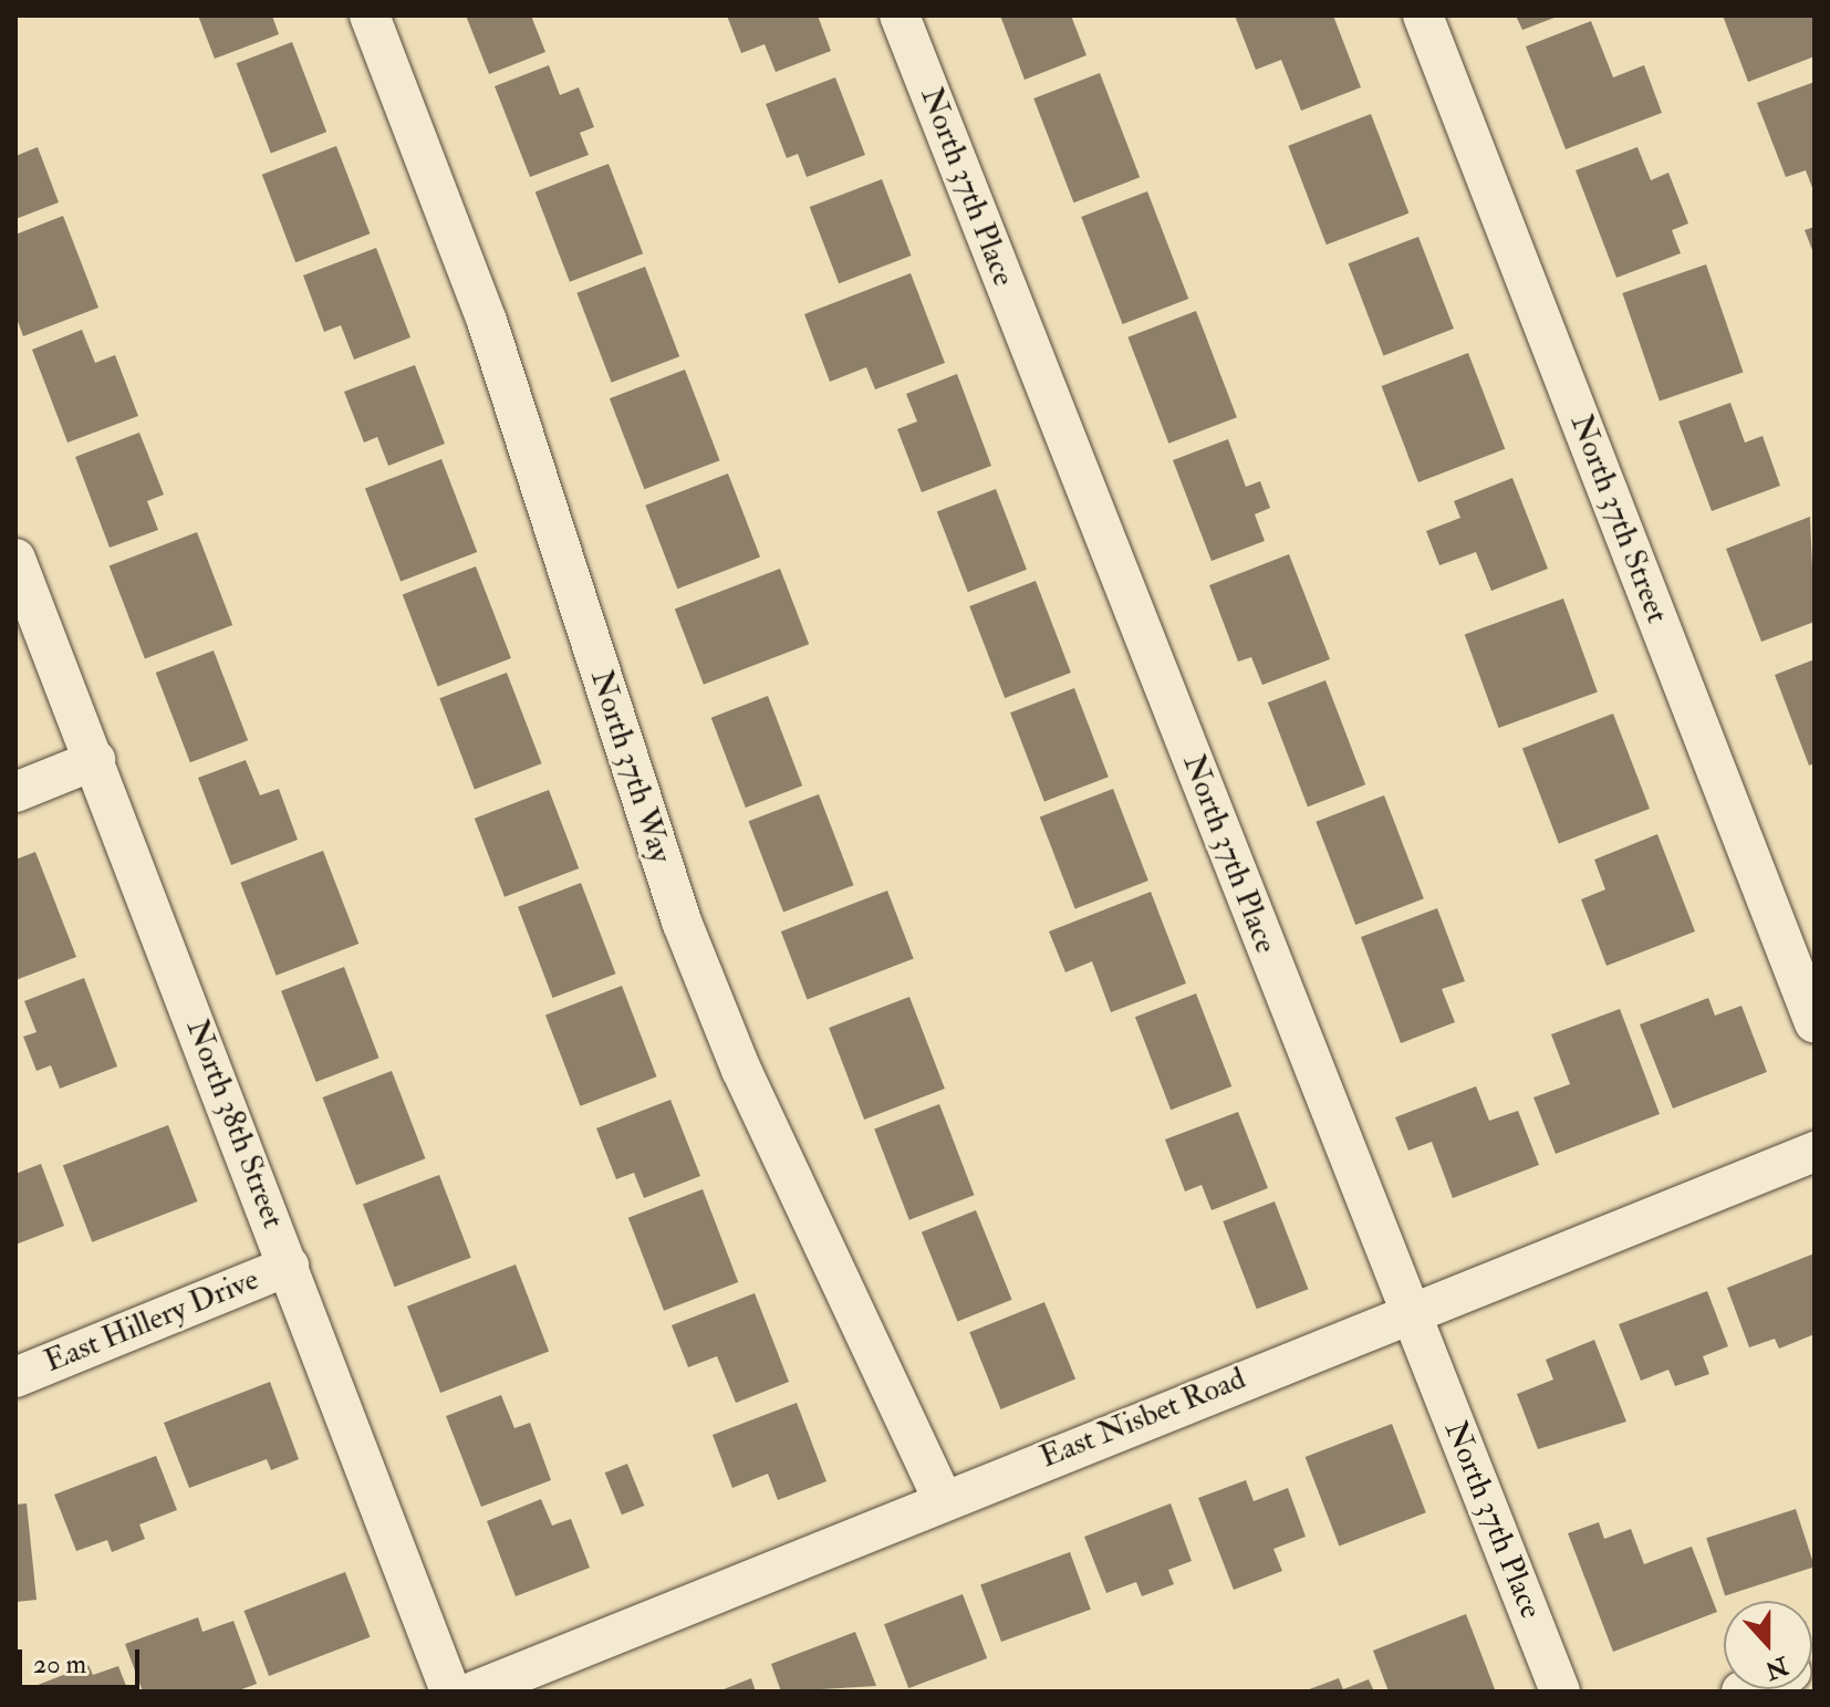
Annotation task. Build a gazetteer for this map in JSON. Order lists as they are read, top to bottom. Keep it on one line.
{"streets":{"street":["North 37th Place","North 37th Street","North 37th Way","North 38th Street","East Hillery Drive","East Nisbet Road"]},"crossings":[["North 37th Place","East Nisbet Road"],["North 37th Way","East Nisbet Road"],["North 38th Street","East Hillery Drive"]],"scale_bar":"20 m","north":"bottom"}
